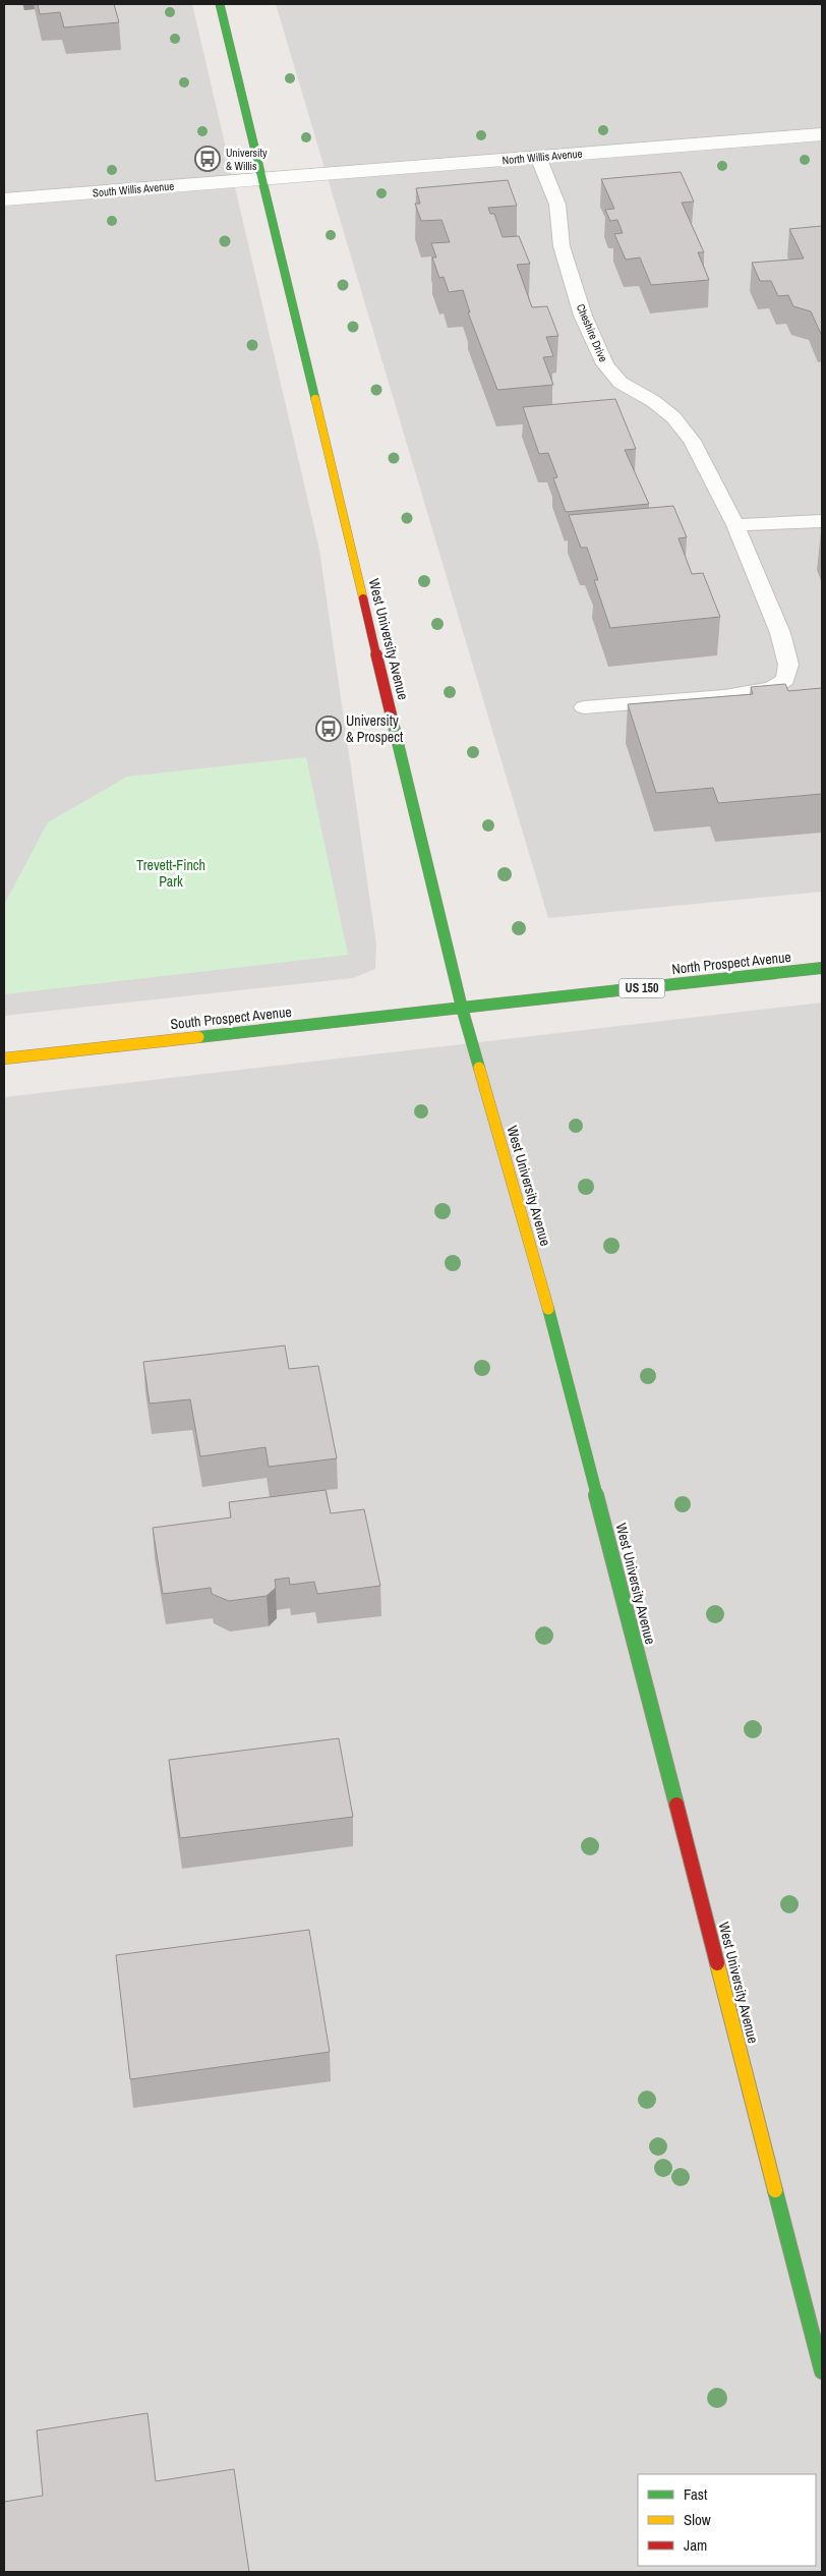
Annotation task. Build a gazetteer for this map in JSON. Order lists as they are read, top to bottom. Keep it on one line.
{"streets":{"main road":["West University Avenue","North Prospect Avenue","US 150","South Prospect Avenue"],"street":["North Willis Avenue","South Willis Avenue"],"lane":["Cheshire Drive"]},"crossings":[["North Willis Avenue","South Willis Avenue"],["North Willis Avenue","Cheshire Drive"],["North Willis Avenue","West University Avenue"],["South Willis Avenue","West University Avenue"],["West University Avenue","North Prospect Avenue"],["West University Avenue","South Prospect Avenue"],["North Prospect Avenue","South Prospect Avenue"]],"parks":["Trevett-Finch Park"],"places":{"bus stop":["University & Willis","University & Prospect"]},"legend":["Fast","Slow","Jam"]}
